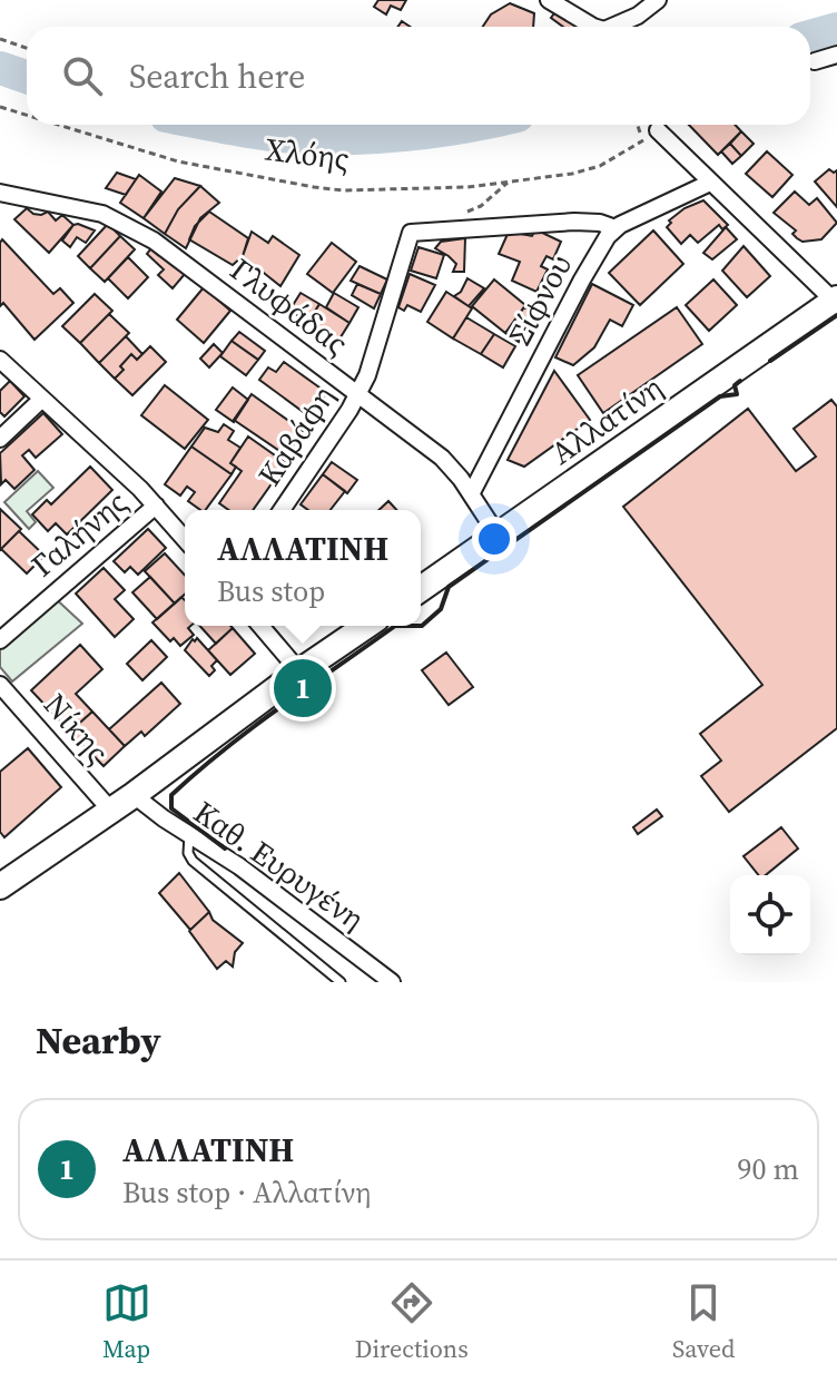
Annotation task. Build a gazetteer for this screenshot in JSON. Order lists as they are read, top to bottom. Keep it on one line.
{"streets":{"main road":["Αλλατίνη"],"street":["Σίφνου","Γλυφάδας","Καβάφη","Γαλήνης","Νίκης","Καθ. Ευρυγένη"],"path":["Χλόης"]},"crossings":[["Σίφνου","Γλυφάδας"],["Σίφνου","Καβάφη"],["Γλυφάδας","Αλλατίνη"],["Γλυφάδας","Καβάφη"]],"page":{"search":"Search here","popup":["ΑΛΛΑΤΙΝΗ","Bus stop"],"pins":"1","heading":"Nearby","list":[{"mark":"1","name":"ΑΛΛΑΤΙΝΗ","note":"Bus stop · Αλλατίνη","value":"90 m"}],"nav":["Map","Directions","Saved"]}}
